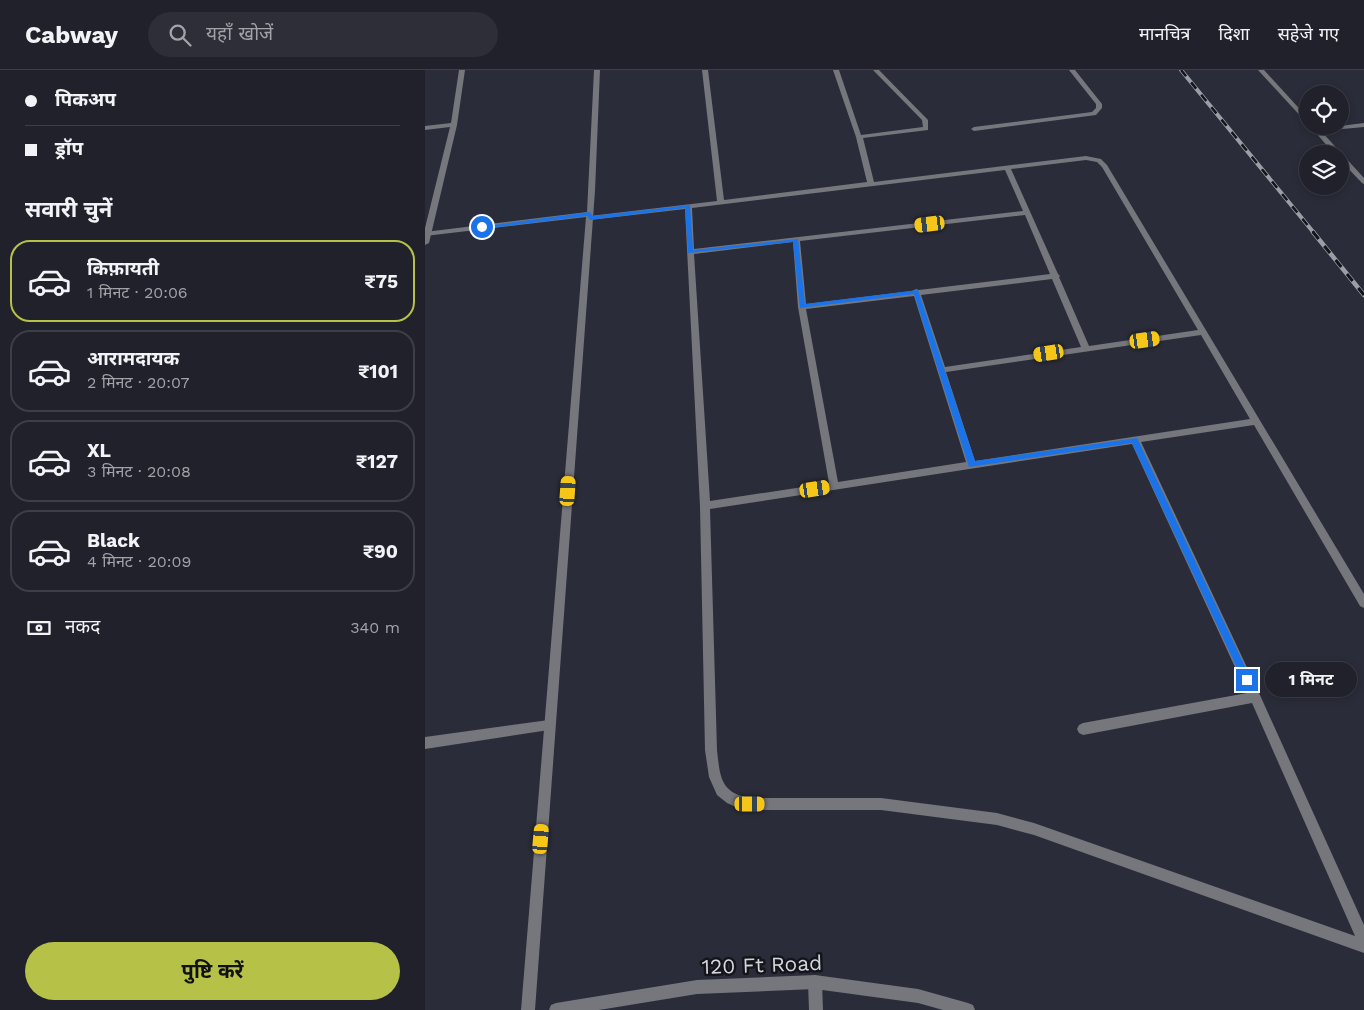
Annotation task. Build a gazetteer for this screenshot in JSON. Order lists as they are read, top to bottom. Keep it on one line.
{"streets":{"street":["120 Ft Road"]},"page":{"header":"Cabway","search":"यहाँ खोजें","nav":["मानचित्र","दिशा","सहेजे गए"],"banner":["पिकअप","ड्रॉप"],"heading":"सवारी चुनें","list":[{"name":"किफ़ायती","note":"1 मिनट · 20:06","value":"₹75"},{"name":"आरामदायक","note":"2 मिनट · 20:07","value":"₹101"},{"name":"XL","note":"3 मिनट · 20:08","value":"₹127"},{"name":"Black","note":"4 मिनट · 20:09","value":"₹90"}],"pay":["नकद","340 m"],"bubble":"1 मिनट","buttons":"पुष्टि करें"}}
